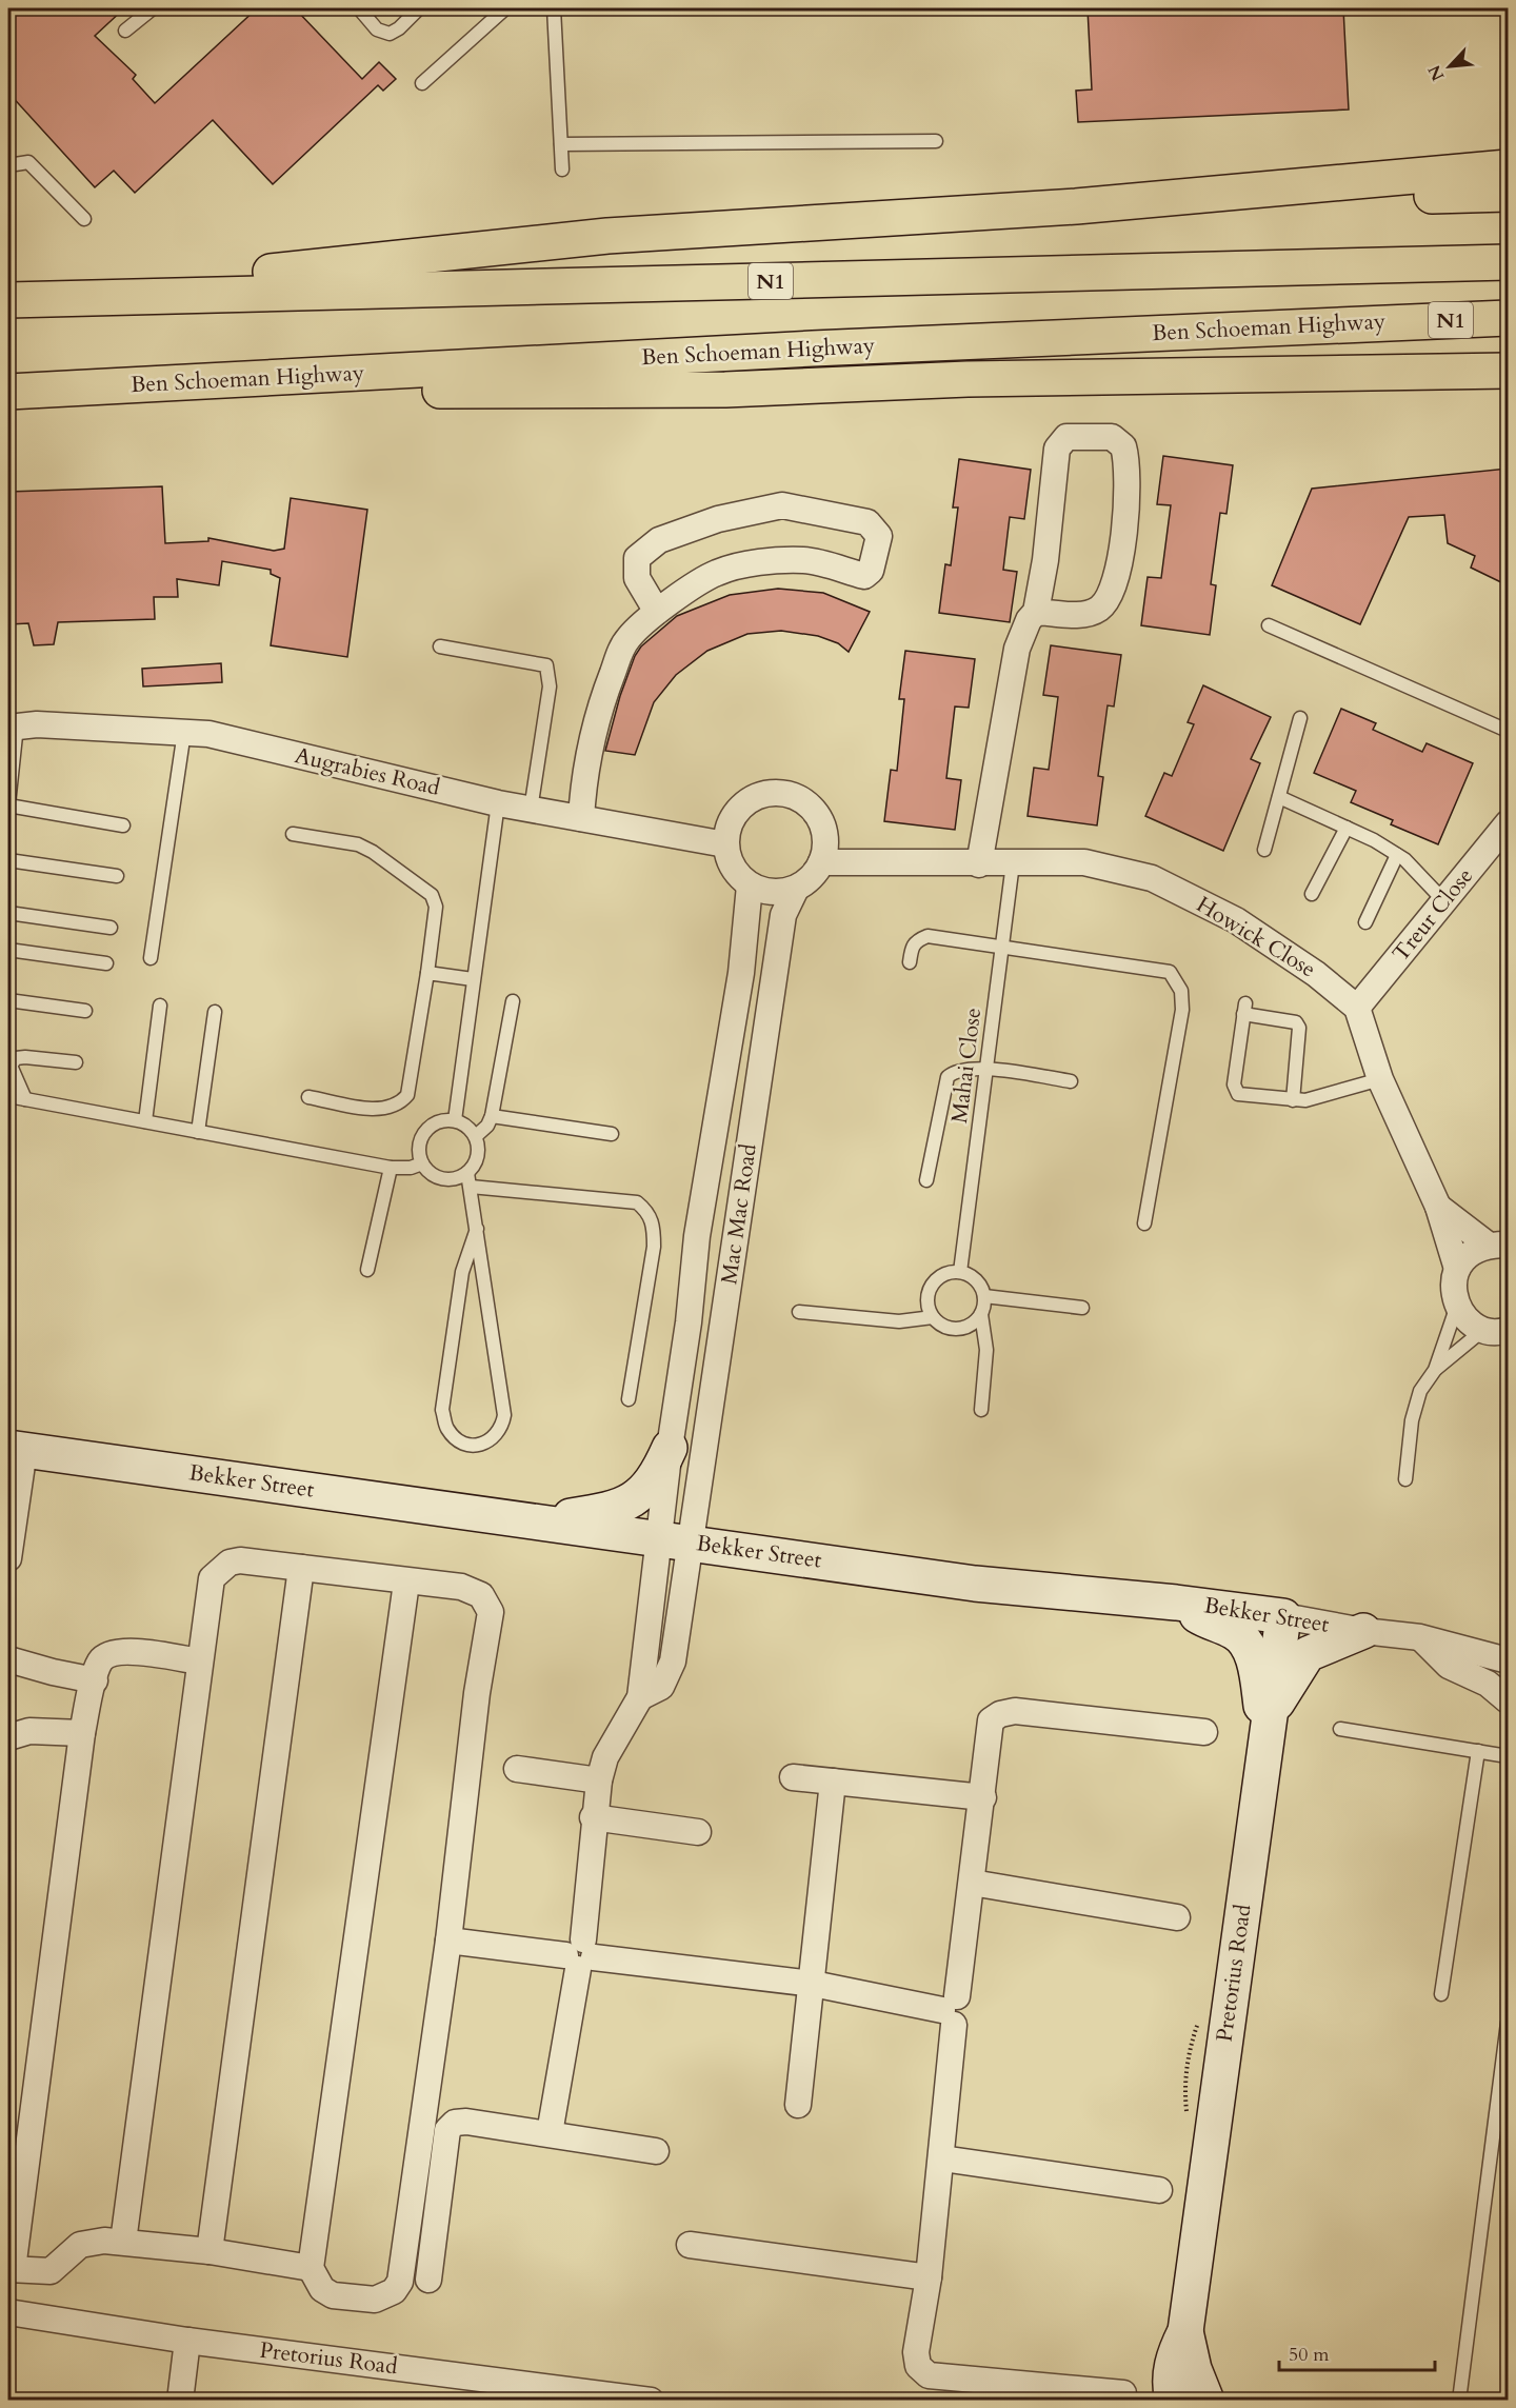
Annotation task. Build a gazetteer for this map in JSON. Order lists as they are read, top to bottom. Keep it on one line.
{"streets":{"highway":["N1","Ben Schoeman Highway"],"street":["Augrabies Road","Treur Close","Howick Close","Mac Mac Road","Bekker Street","Pretorius Road"],"lane":["Mahai Close"]},"crossings":[["Augrabies Road","Howick Close"],["Augrabies Road","Mac Mac Road"],["Treur Close","Howick Close"],["Howick Close","Mahai Close"],["Howick Close","Mac Mac Road"],["Mac Mac Road","Bekker Street"],["Bekker Street","Pretorius Road"]],"scale_bar":"50 m","north":"bottom left"}
